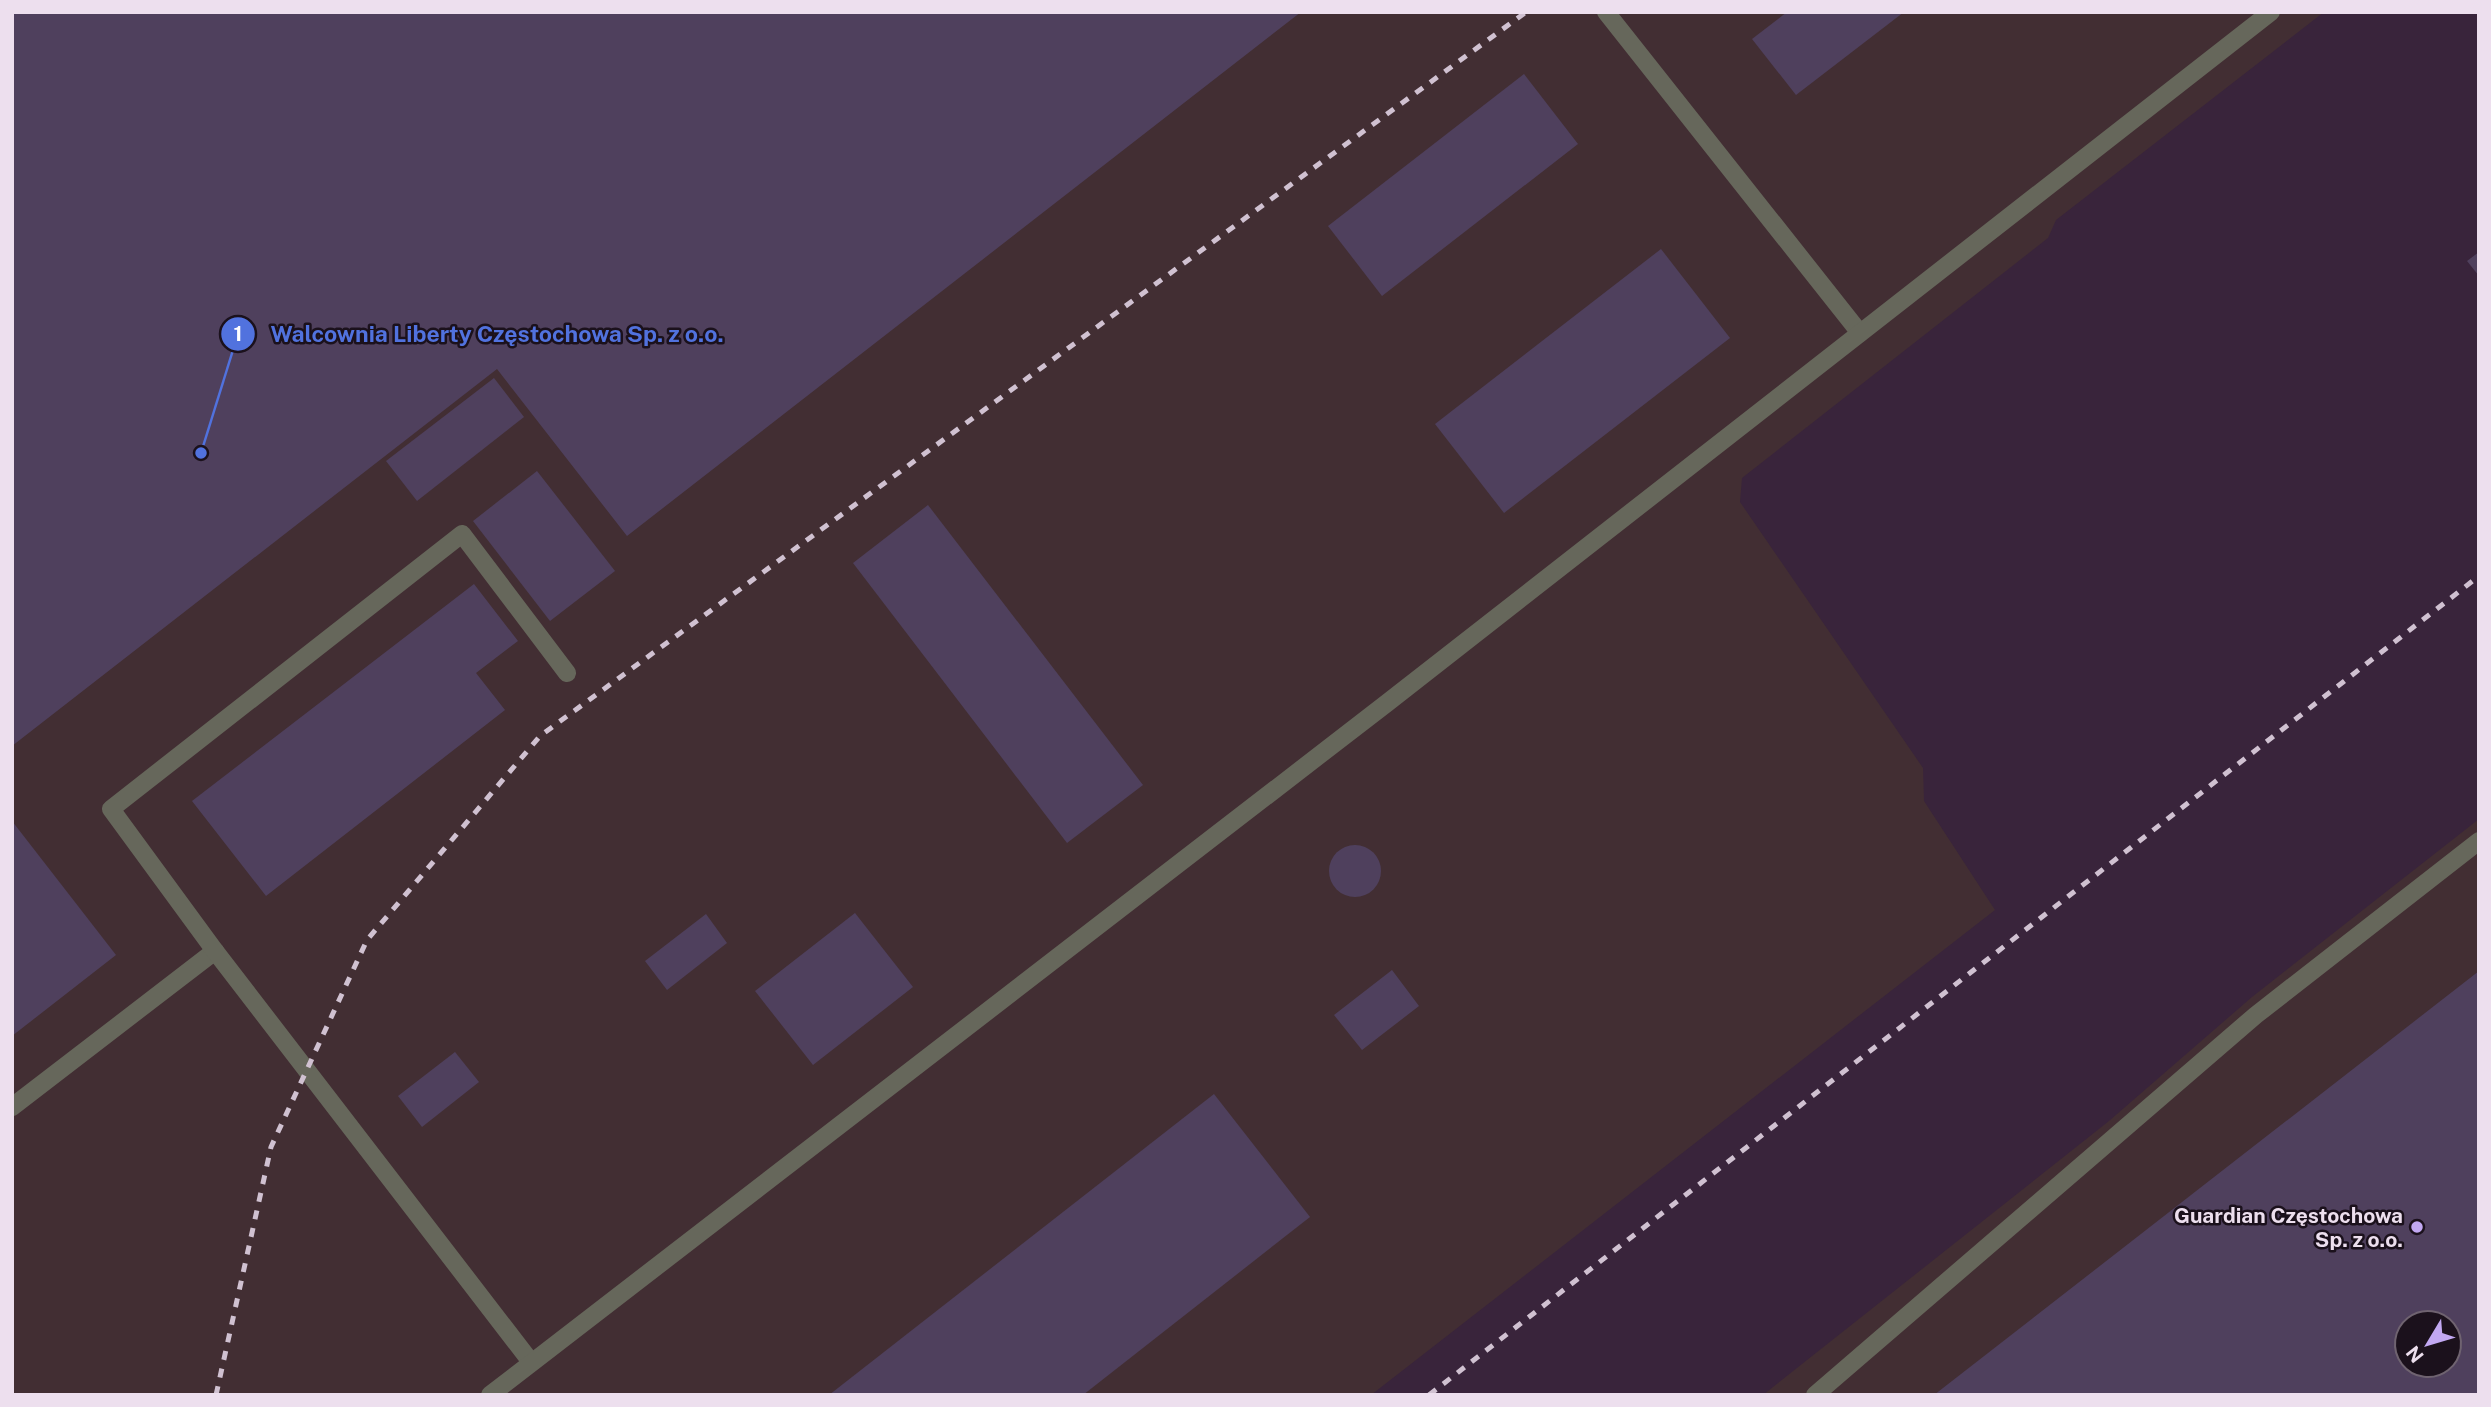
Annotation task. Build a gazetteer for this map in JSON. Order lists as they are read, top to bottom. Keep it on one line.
{"places":["Walcownia Liberty Częstochowa Sp. z o.o.","Guardian Częstochowa Sp. z o.o."],"north":"bottom left"}
